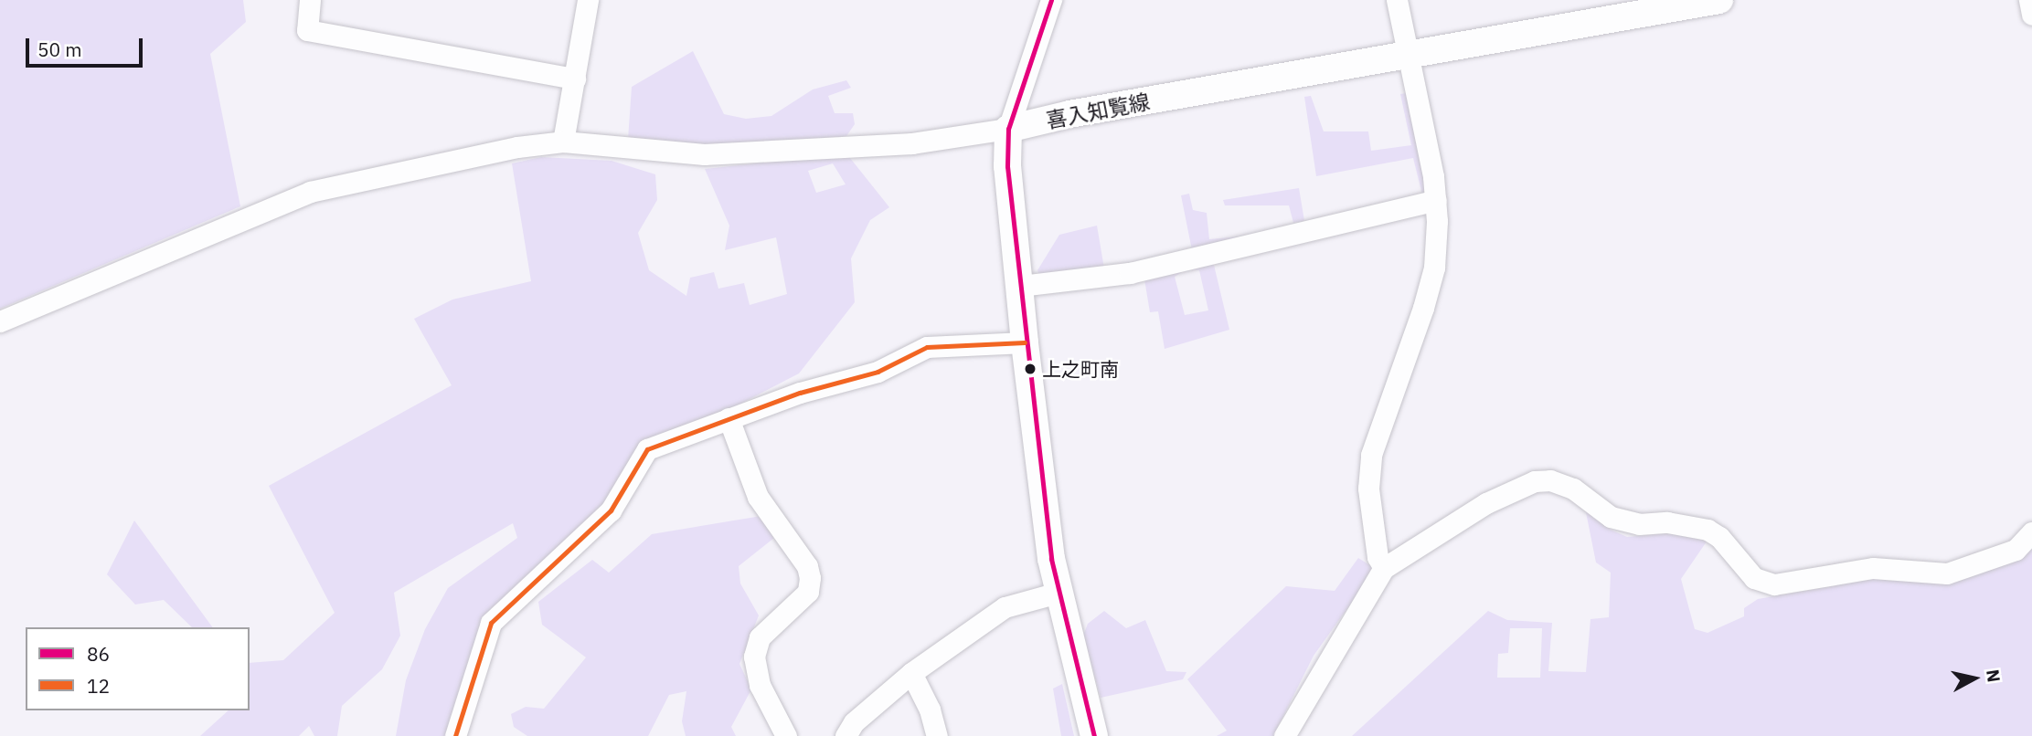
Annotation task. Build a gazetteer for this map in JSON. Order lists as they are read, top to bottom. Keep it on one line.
{"streets":{"main road":["喜入知覧線"]},"places":["上之町南"],"lines":["transit line 86","transit line 12"],"legend":["86","12"],"scale_bar":"50 m","north":"right"}
